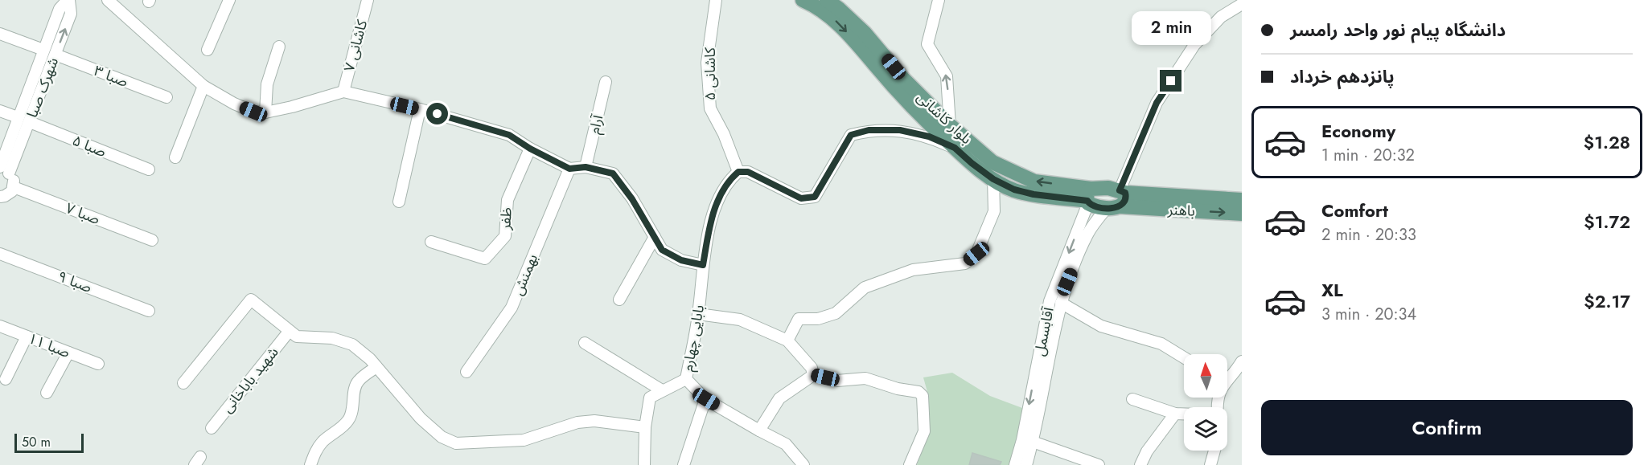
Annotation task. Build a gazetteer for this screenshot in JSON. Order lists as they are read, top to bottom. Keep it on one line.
{"streets":{"main road":["بلوار کاشانی","باهنر"],"street":["کاشانی ۷","کاشانی ۵","صبا ۳","شهرک صبا","آرام","صبا ۵","صبا ۷","ظفر","بهمنش","صبا ۹","آقابسمل","بابایی چهارم","صبا ۱۱","شهید باباخانی"]},"crossings":[["کاشانی ۵","بابایی چهارم"],["صبا ۳","شهرک صبا"],["شهرک صبا","صبا ۵"],["بلوار کاشانی","آقابسمل"],["باهنر","آقابسمل"]],"scale_bar":"50 m","north":"top","page":{"banner":["دانشگاه پیام نور واحد رامسر","پانزدهم خرداد"],"bubble":"2 min","list":[{"name":"Economy","note":"1 min · 20:32","value":"$1.28"},{"name":"Comfort","note":"2 min · 20:33","value":"$1.72"},{"name":"XL","note":"3 min · 20:34","value":"$2.17"}],"buttons":"Confirm","scale":"50 m"}}
